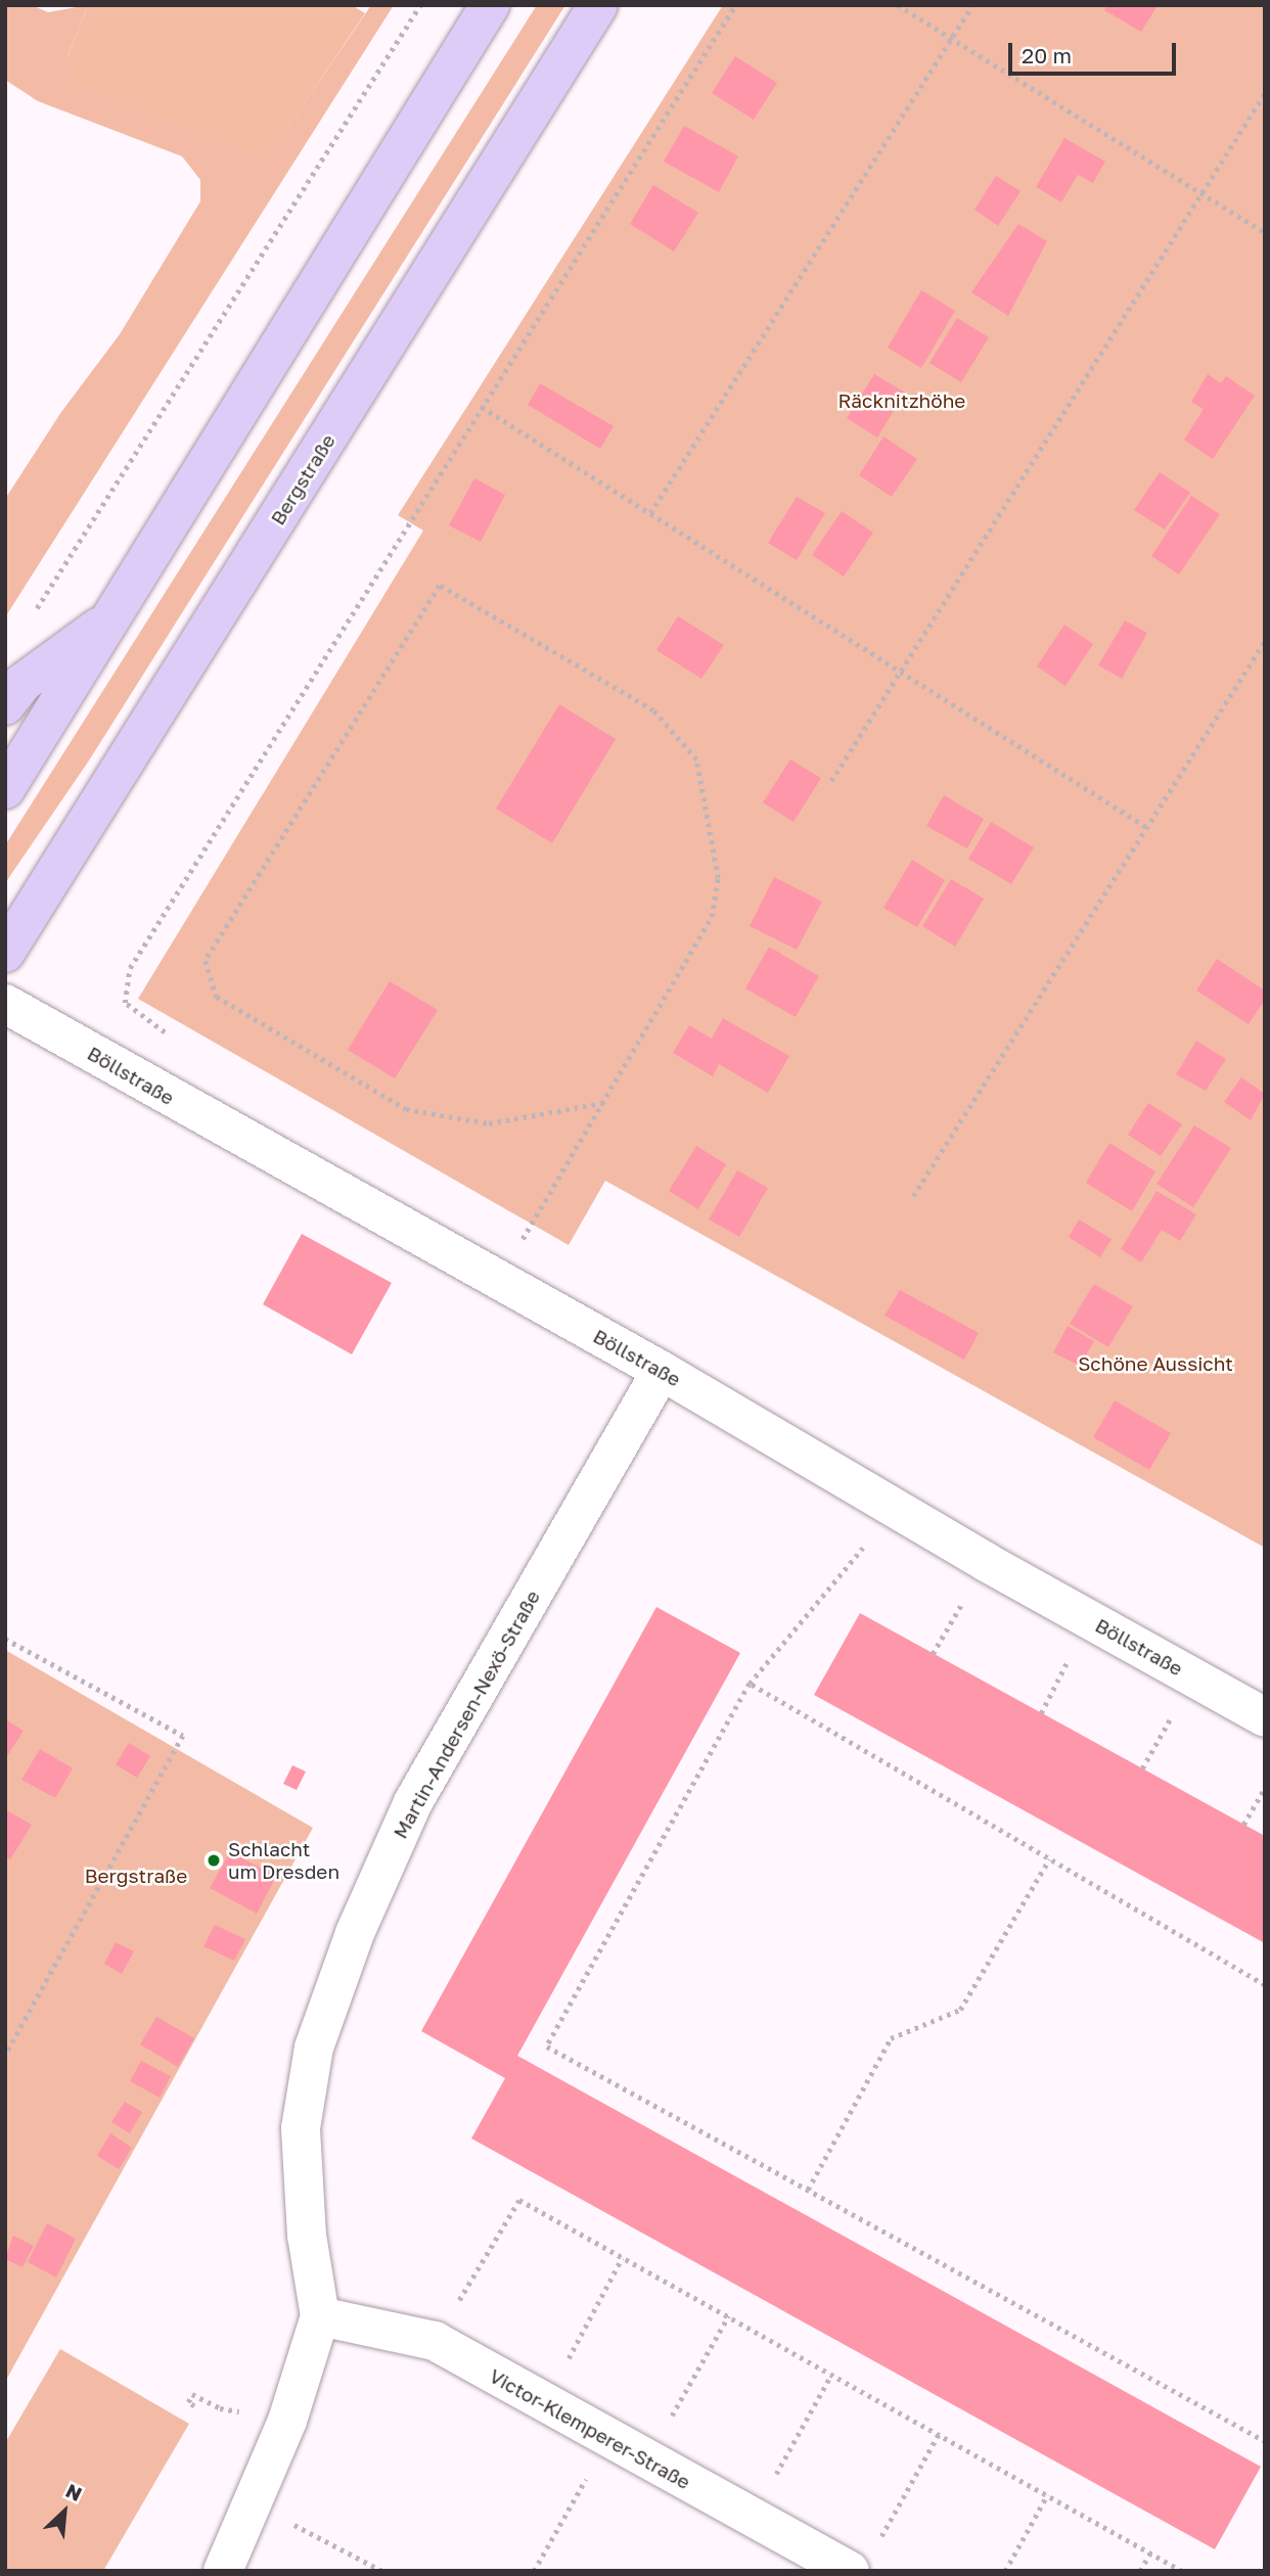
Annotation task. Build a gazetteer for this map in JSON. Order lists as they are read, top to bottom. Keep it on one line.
{"streets":{"main road":["Bergstraße"],"street":["Böllstraße","Martin-Andersen-Nexö-Straße","Victor-Klemperer-Straße"]},"crossings":[["Böllstraße","Martin-Andersen-Nexö-Straße"],["Martin-Andersen-Nexö-Straße","Victor-Klemperer-Straße"]],"parks":["Räcknitzhöhe","Schöne Aussicht","Bergstraße"],"places":["Schlacht um Dresden"],"scale_bar":"20 m","north":"top right"}
